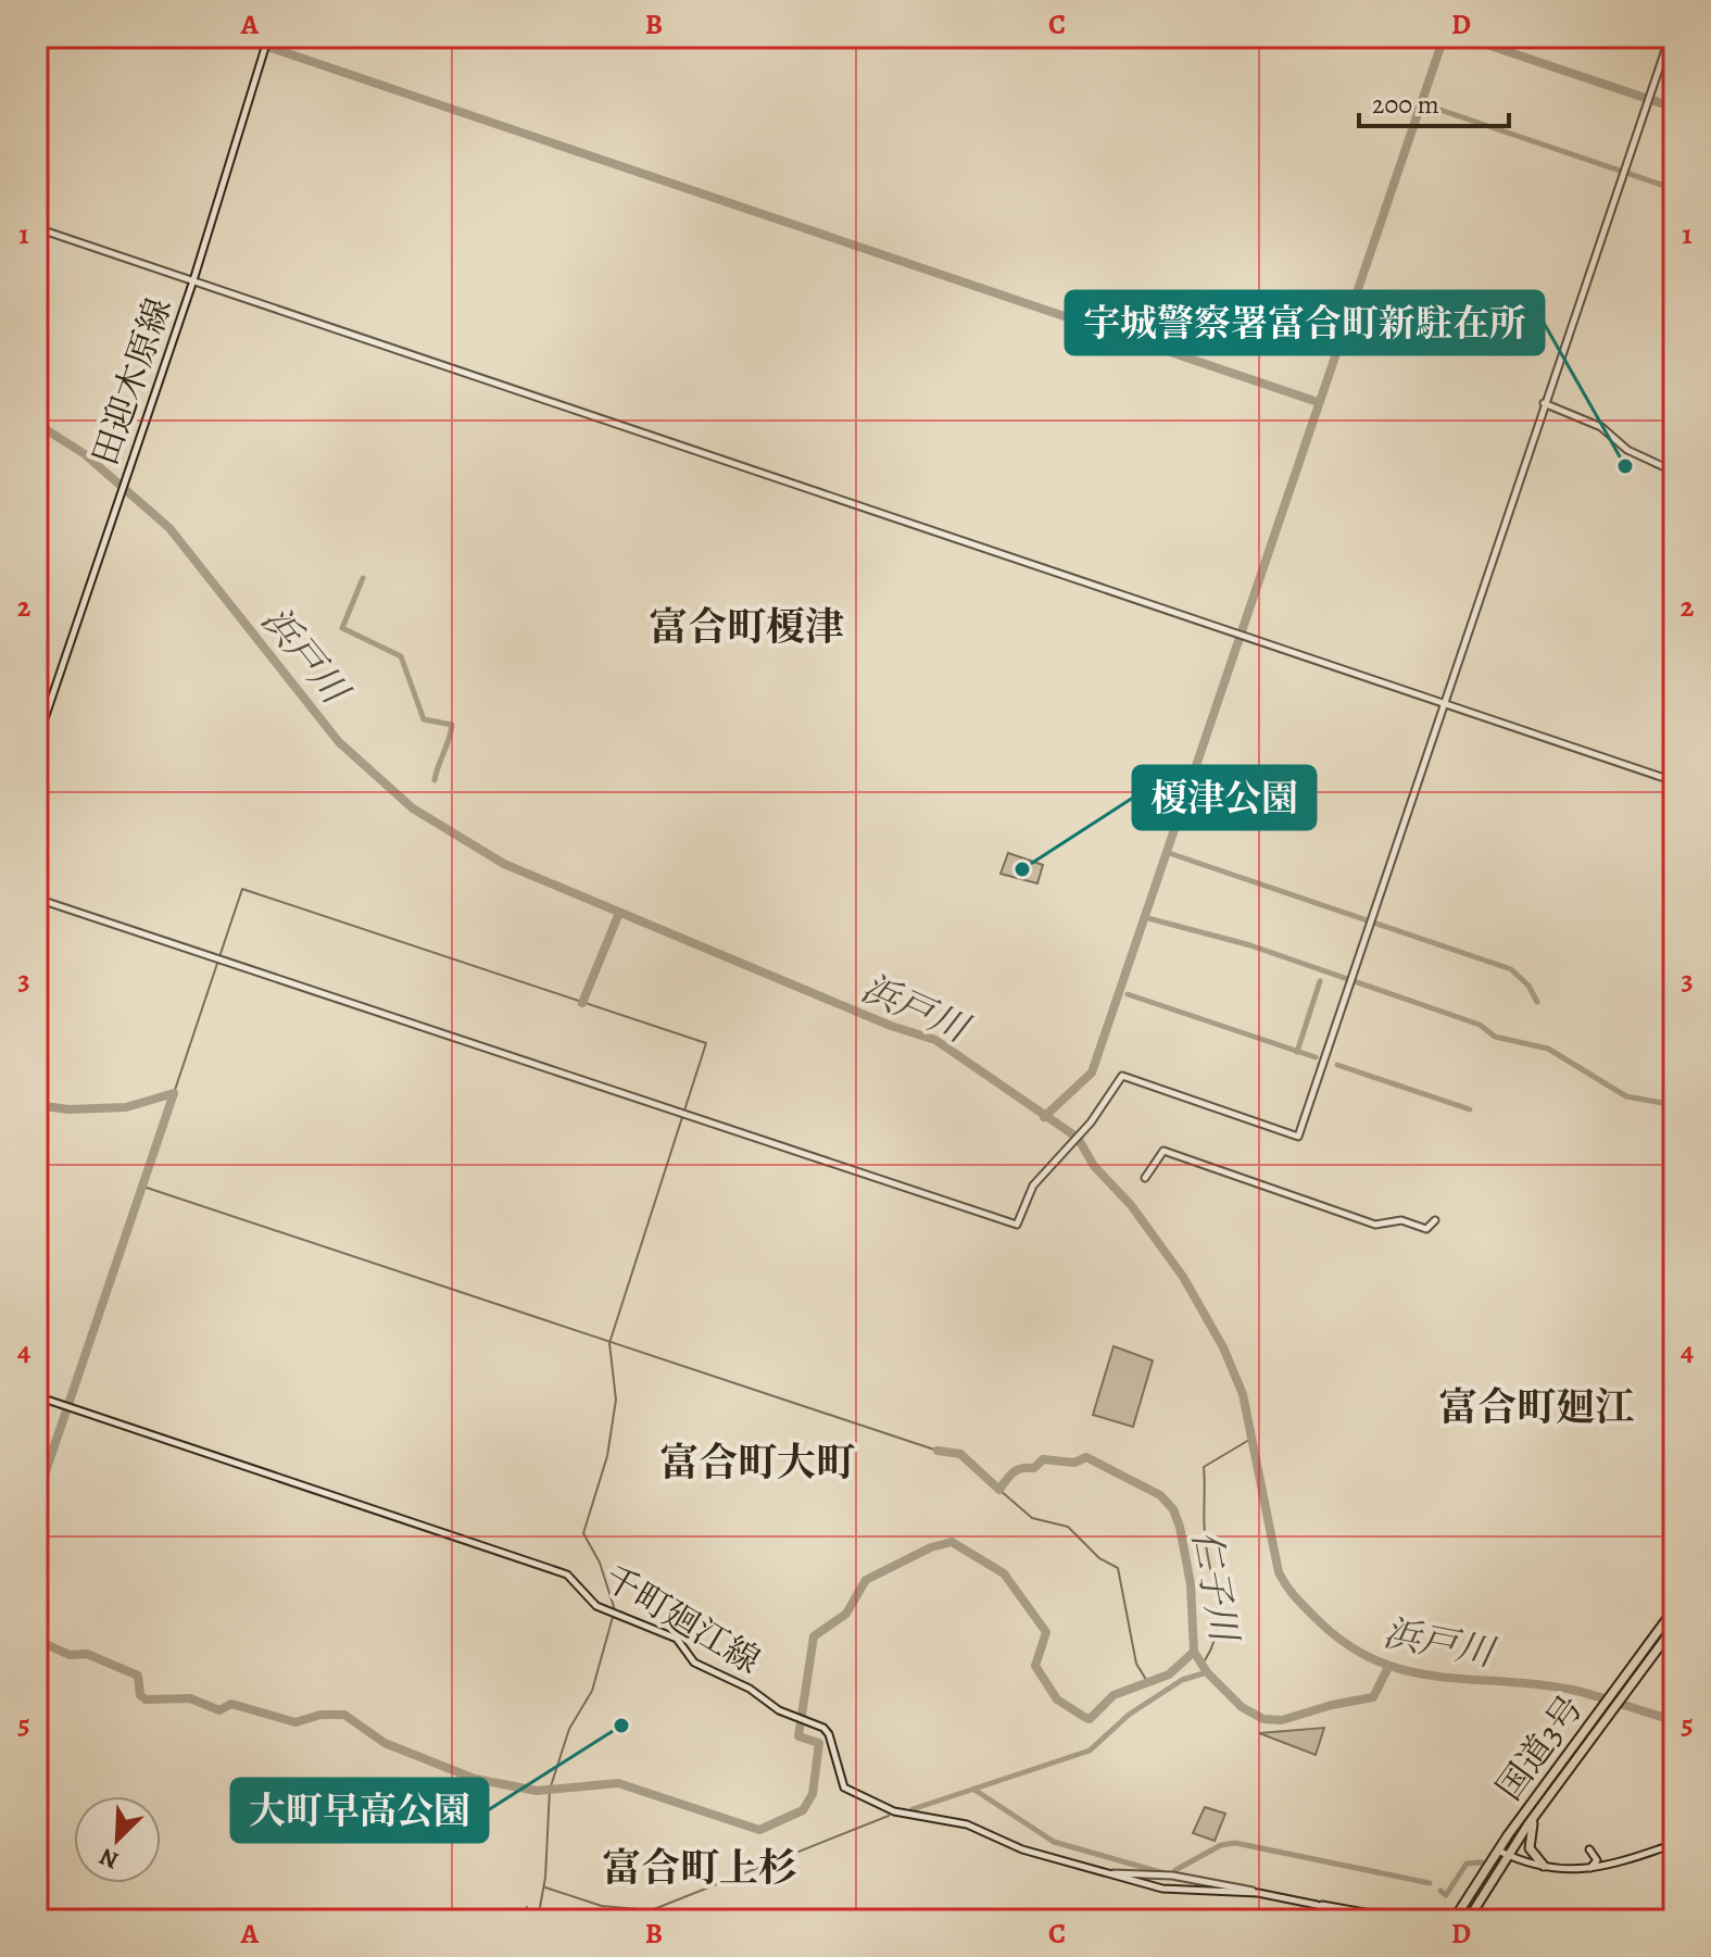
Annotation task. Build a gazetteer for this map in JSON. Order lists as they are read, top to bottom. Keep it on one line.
{"streets":{"highway":["国道3号"],"street":["田迎木原線","千町廻江線"]},"districts":["富合町榎津","富合町廻江","富合町大町","富合町上杉"],"water":["浜戸川","仁子川"],"places":["宇城警察署富合町新駐在所","榎津公園","大町早高公園"],"scale_bar":"200 m","north":"bottom left","grid":{"columns":["A","B","C","D"],"rows":["1","2","3","4","5"]}}
